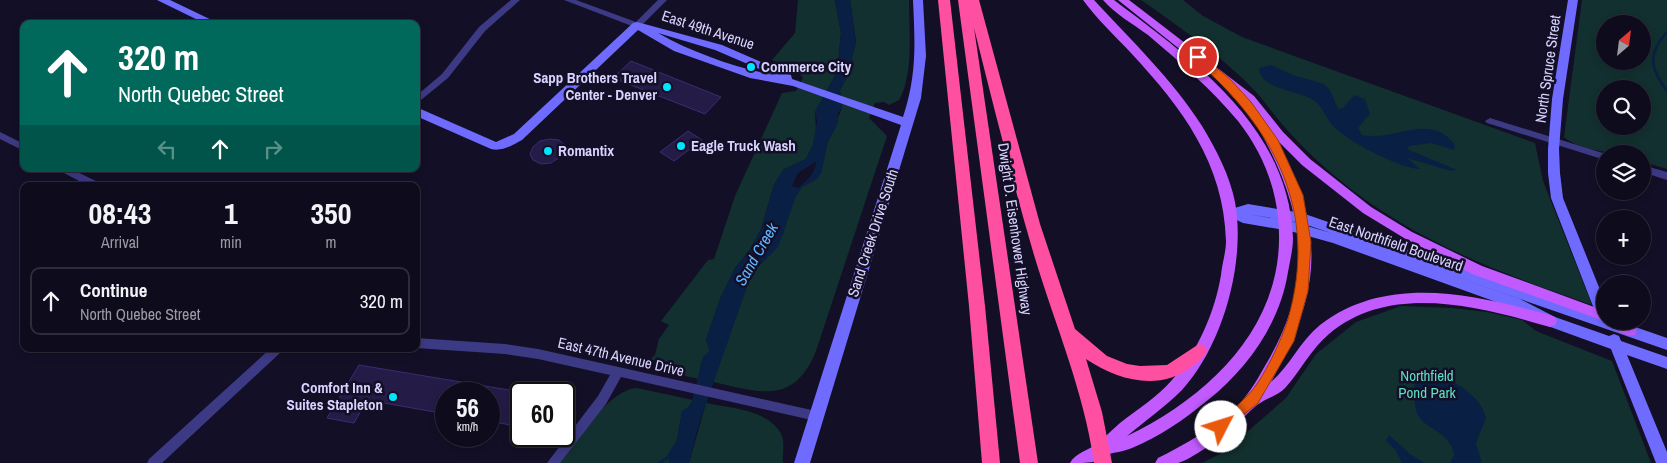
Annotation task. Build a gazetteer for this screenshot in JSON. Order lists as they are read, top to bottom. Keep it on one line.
{"streets":{"highway":["Dwight D. Eisenhower Highway"],"street":["East 49th Avenue","North Spruce Street","Sand Creek Drive South","East Northfield Boulevard","East 47th Avenue Drive"]},"crossings":[["East 49th Avenue","Sand Creek Drive South"],["Sand Creek Drive South","East 47th Avenue Drive"]],"water":["Sand Creek"],"parks":["Northfield Pond Park"],"places":["Commerce City","Sapp Brothers Travel Center - Denver","Eagle Truck Wash","Romantix","Comfort Inn & Suites Stapleton"],"north":"top right","page":{"map_buttons":["+","−"],"turn":["320 m","North Quebec Street"],"eta":["08:43","Arrival","1","min","350","m"],"list":[{"name":"Continue","note":"North Quebec Street","value":"320 m"}],"speed":"56 km/h","limit":"60"}}
